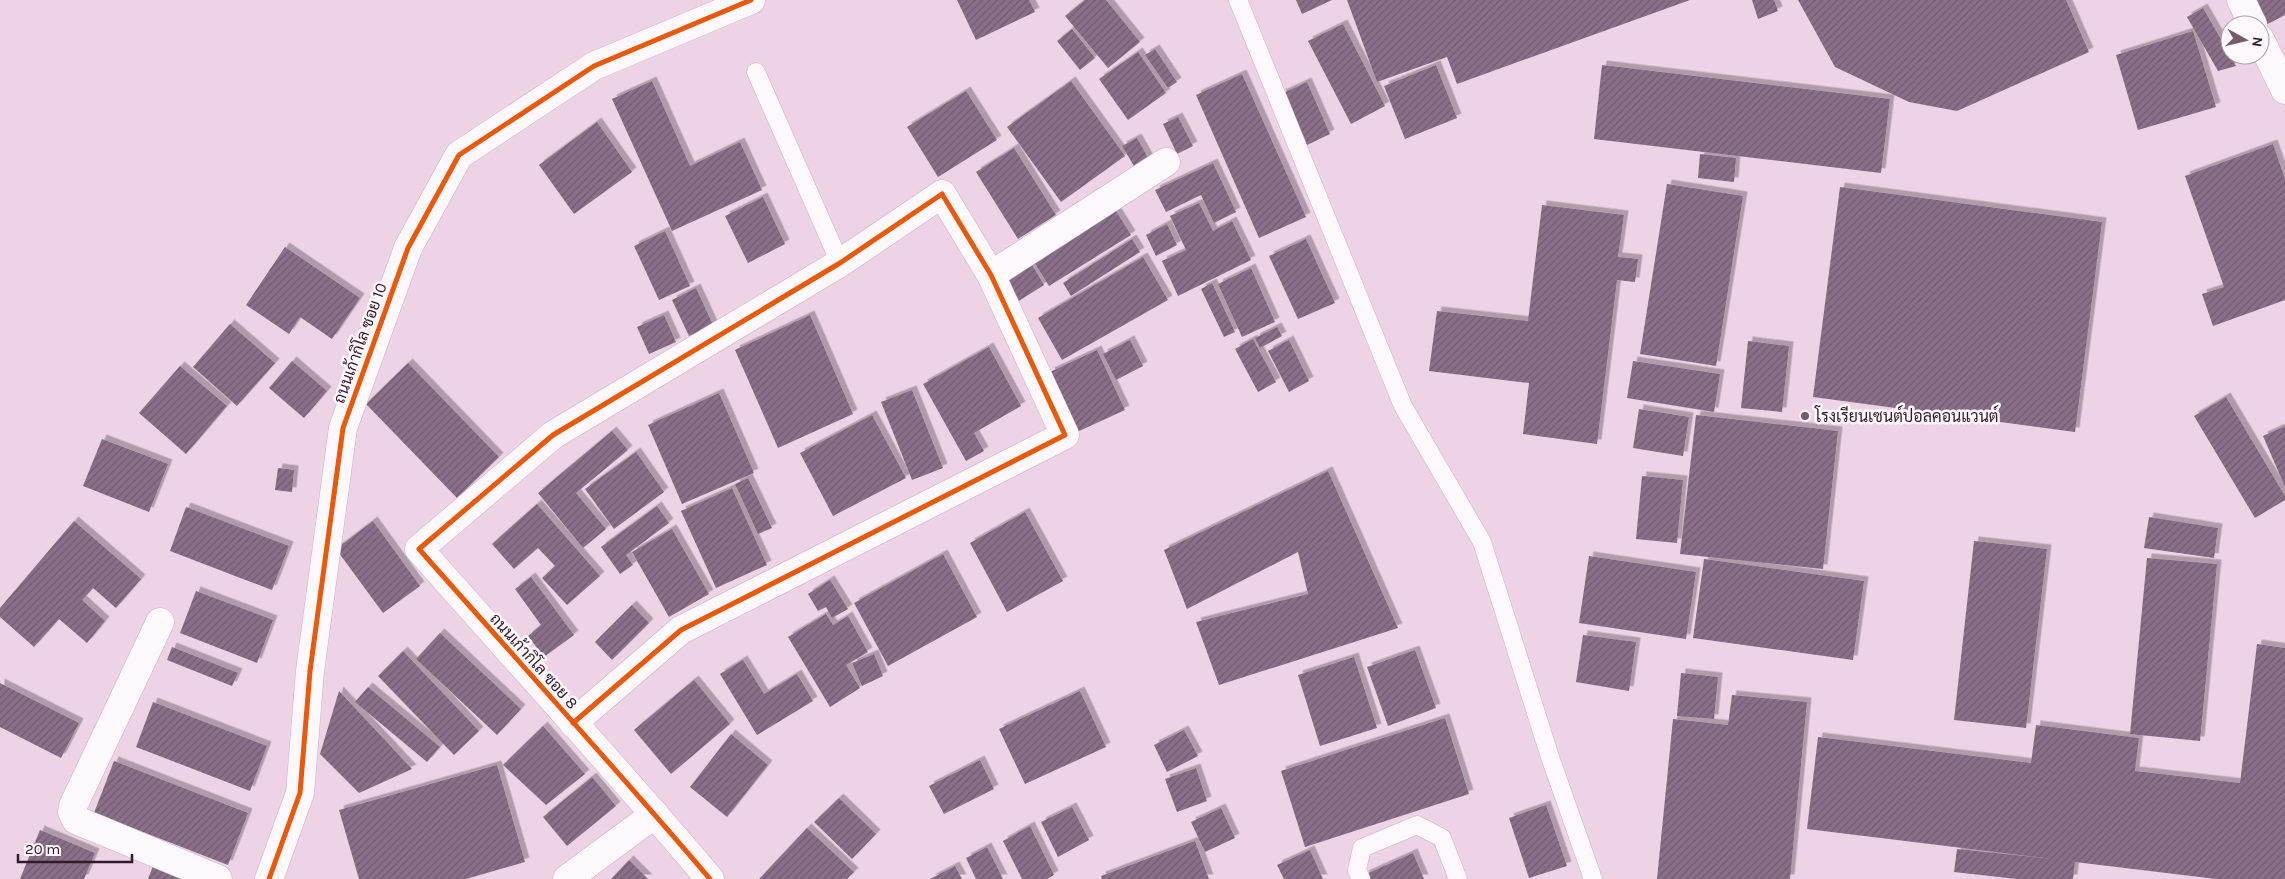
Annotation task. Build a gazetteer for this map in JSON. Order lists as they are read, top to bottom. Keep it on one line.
{"streets":{"street":["ถนนเก้ากิโล ซอย 10","ถนนเก้ากิโล ซอย 8"]},"places":["โรงเรียนเซนต์ปอลคอนแวนต์"],"scale_bar":"20 m","north":"right"}
